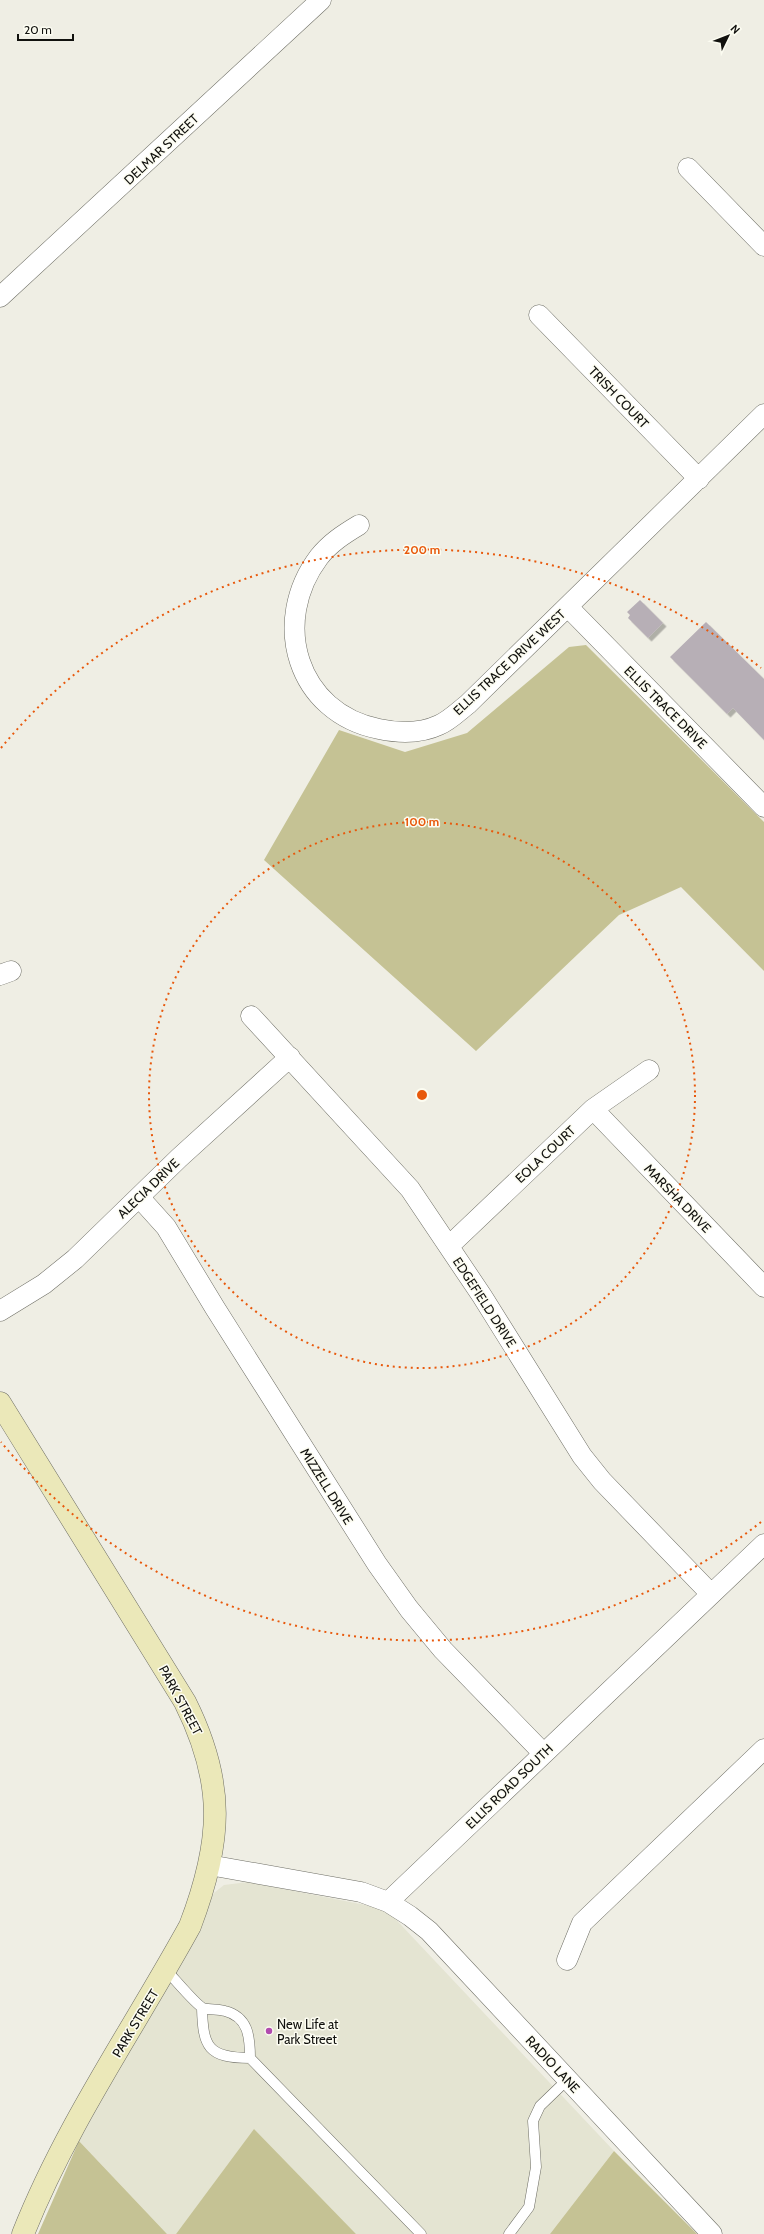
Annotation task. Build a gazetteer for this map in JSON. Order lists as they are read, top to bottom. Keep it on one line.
{"streets":{"street":["DELMAR STREET","TRISH COURT","ELLIS TRACE DRIVE WEST","ELLIS TRACE DRIVE","EOLA COURT","ALECIA DRIVE","MARSHA DRIVE","EDGEFIELD DRIVE","MIZZELL DRIVE","PARK STREET","ELLIS ROAD SOUTH","RADIO LANE"]},"crossings":[["TRISH COURT","ELLIS TRACE DRIVE WEST"],["ELLIS TRACE DRIVE WEST","ELLIS TRACE DRIVE"],["EOLA COURT","MARSHA DRIVE"],["EOLA COURT","EDGEFIELD DRIVE"],["ALECIA DRIVE","EDGEFIELD DRIVE"],["ALECIA DRIVE","MIZZELL DRIVE"],["EDGEFIELD DRIVE","ELLIS ROAD SOUTH"],["MIZZELL DRIVE","ELLIS ROAD SOUTH"],["ELLIS ROAD SOUTH","RADIO LANE"]],"places":["New Life at Park Street"],"scale_bar":"20 m","north":"top right","rings":["200 m","100 m"]}
